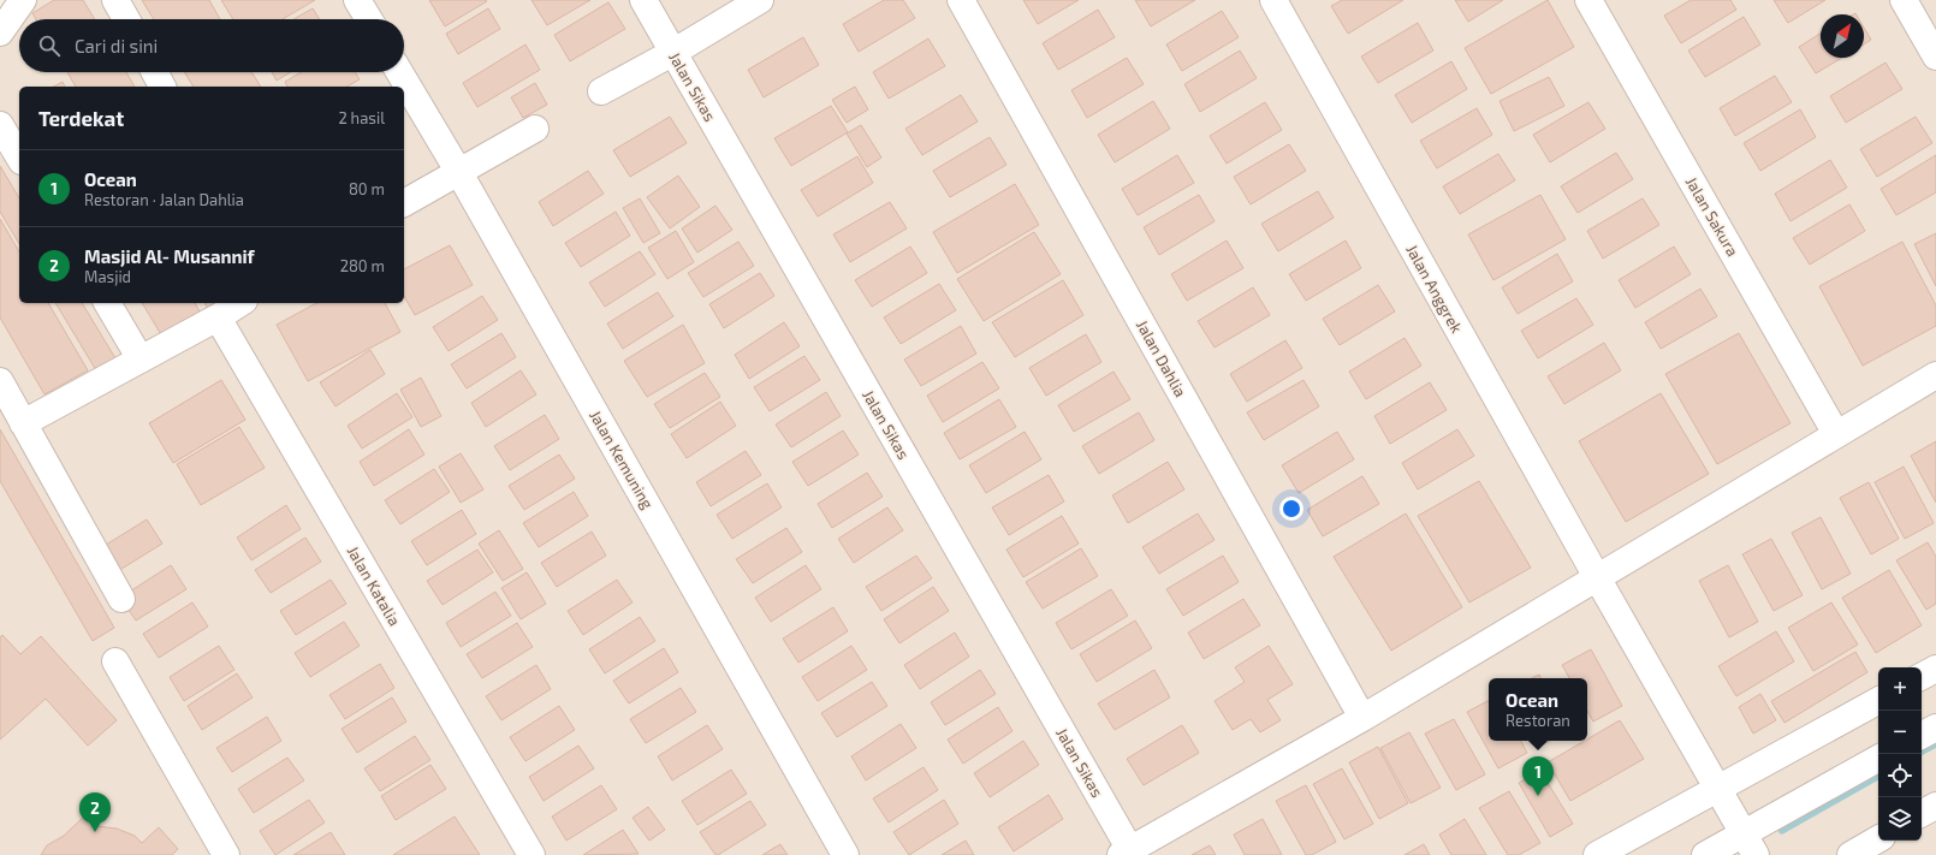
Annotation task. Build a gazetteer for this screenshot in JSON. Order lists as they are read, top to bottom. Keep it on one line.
{"streets":{"street":["Jalan Sikas","Jalan Sakura","Jalan Anggrek","Jalan Dahlia","Jalan Kemuning","Jalan Katalia"]},"north":"top right","page":{"search":"Cari di sini","heading":["Terdekat","2 hasil"],"list":[{"mark":"1","name":"Ocean","note":"Restoran · Jalan Dahlia","value":"80 m"},{"mark":"2","name":"Masjid Al- Musannif","note":"Masjid","value":"280 m"}],"map_buttons":["+","−"],"popup":["Ocean","Restoran"],"pins":["1","2"]}}
